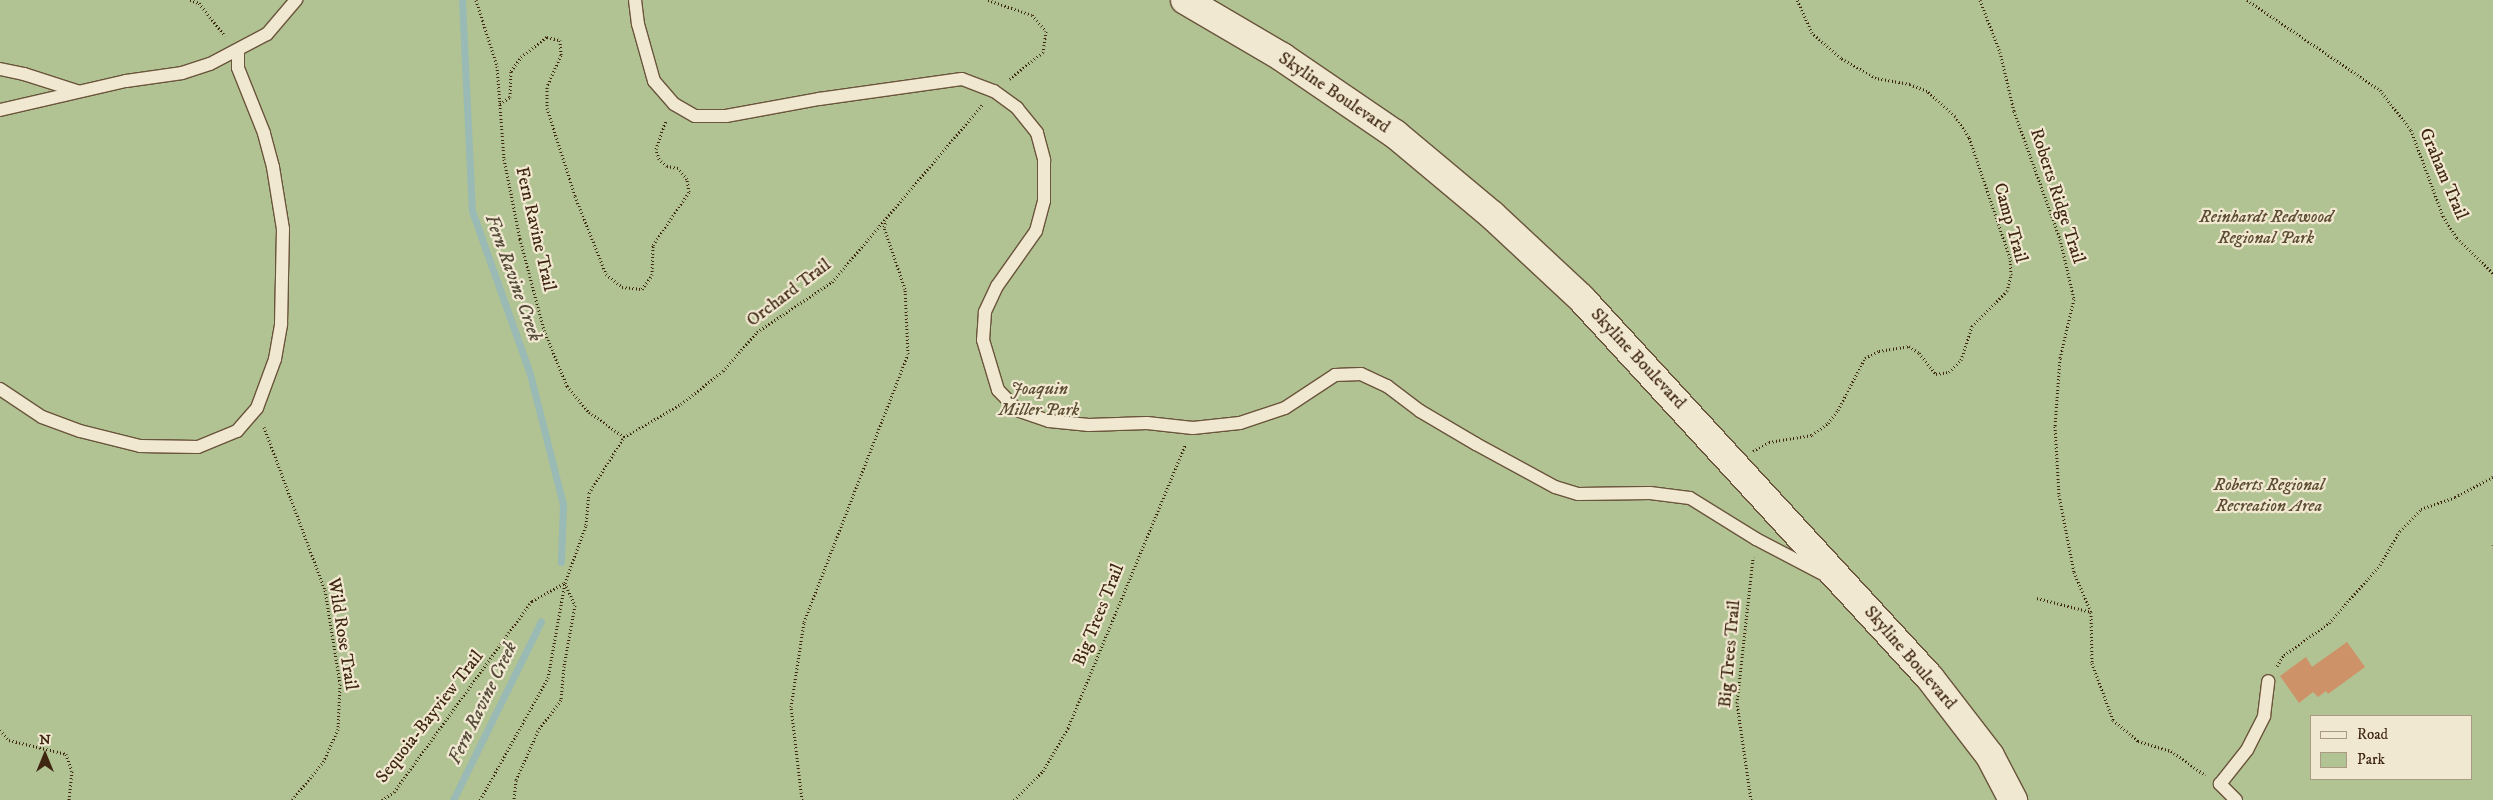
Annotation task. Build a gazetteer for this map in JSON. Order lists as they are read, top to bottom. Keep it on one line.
{"streets":{"main road":["Skyline Boulevard"],"path":["Graham Trail","Roberts Ridge Trail","Camp Trail","Fern Ravine Trail","Orchard Trail","Big Trees Trail","Wild Rose Trail","Sequoia-Bayview Trail"]},"crossings":[["Skyline Boulevard","Camp Trail"],["Fern Ravine Trail","Orchard Trail"],["Orchard Trail","Sequoia-Bayview Trail"]],"water":["Fern Ravine Creek"],"parks":["Reinhardt Redwood Regional Park","Joaquin Miller Park","Roberts Regional Recreation Area"],"legend":["Road","Park"],"north":"top"}
